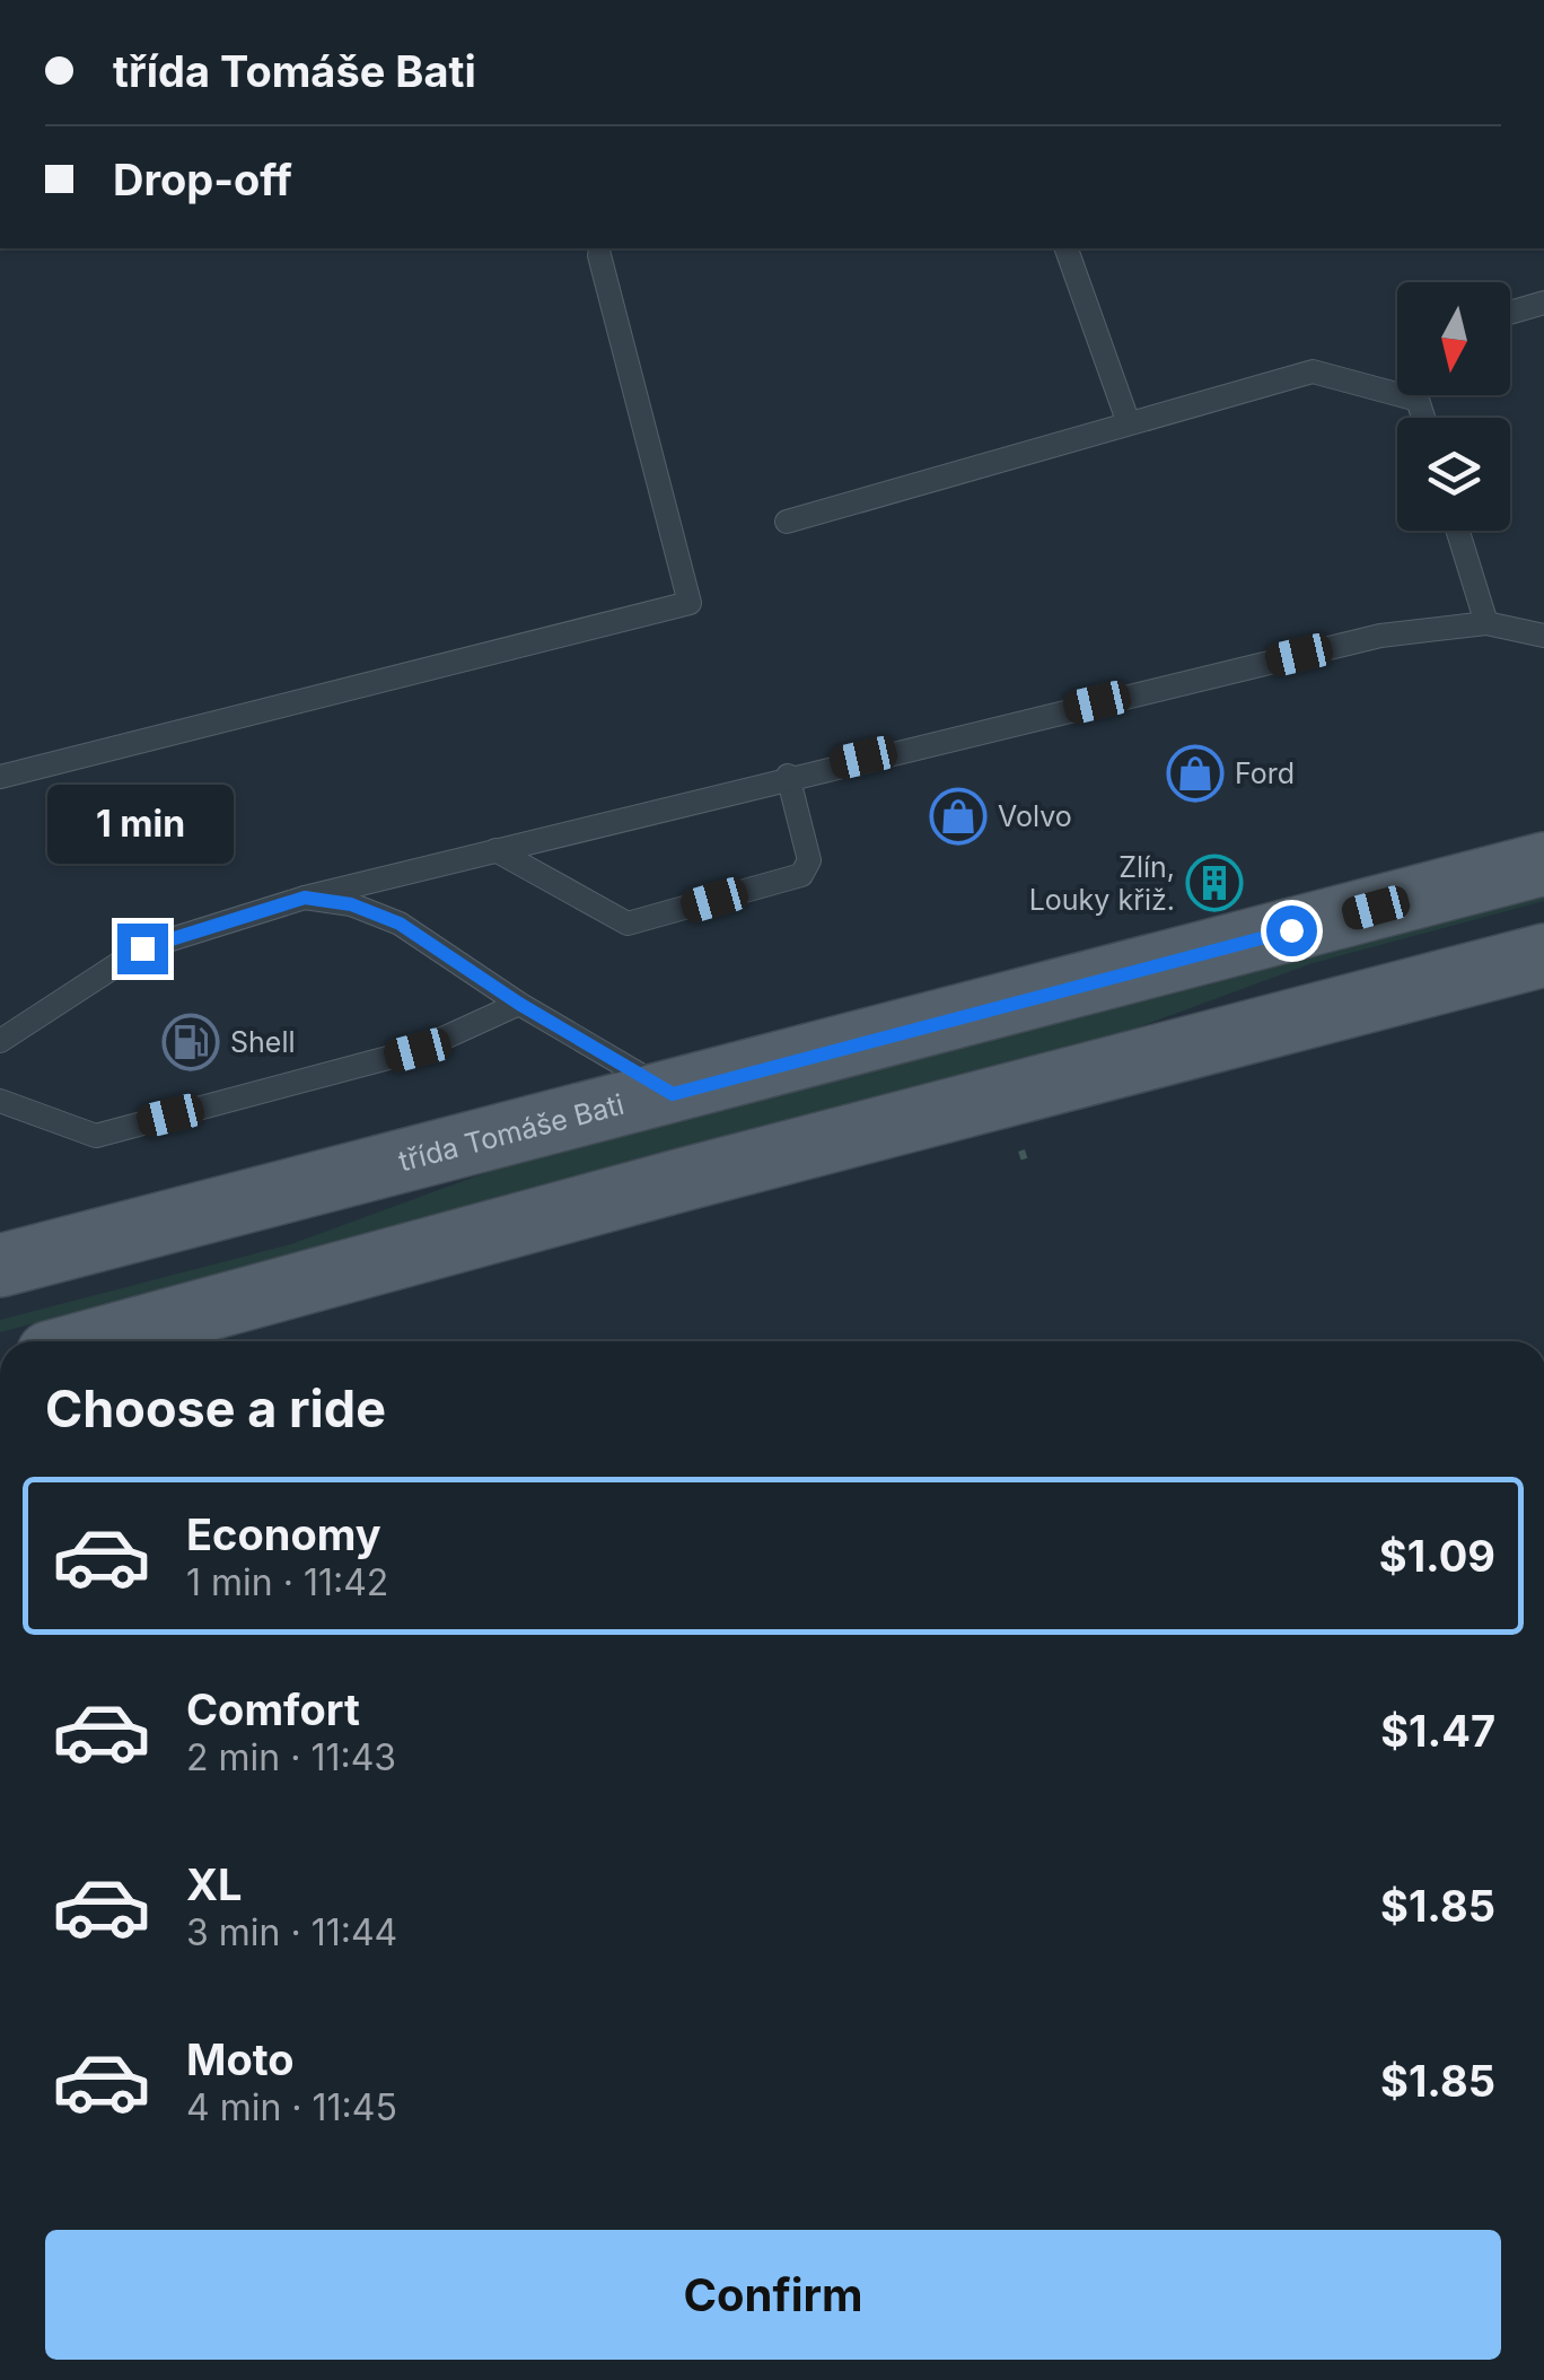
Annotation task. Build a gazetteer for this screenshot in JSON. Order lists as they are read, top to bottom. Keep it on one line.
{"streets":{"main road":["třída Tomáše Bati"]},"places":{"shop":["Ford","Volvo"],"building":["Zlín, Louky křiž."],"fuel station":["Shell"]},"north":"bottom","page":{"banner":["třída Tomáše Bati","Drop-off"],"bubble":"1 min","heading":"Choose a ride","list":[{"name":"Economy","note":"1 min · 11:42","value":"$1.09"},{"name":"Comfort","note":"2 min · 11:43","value":"$1.47"},{"name":"XL","note":"3 min · 11:44","value":"$1.85"},{"name":"Moto","note":"4 min · 11:45","value":"$1.85"}],"buttons":"Confirm"}}
